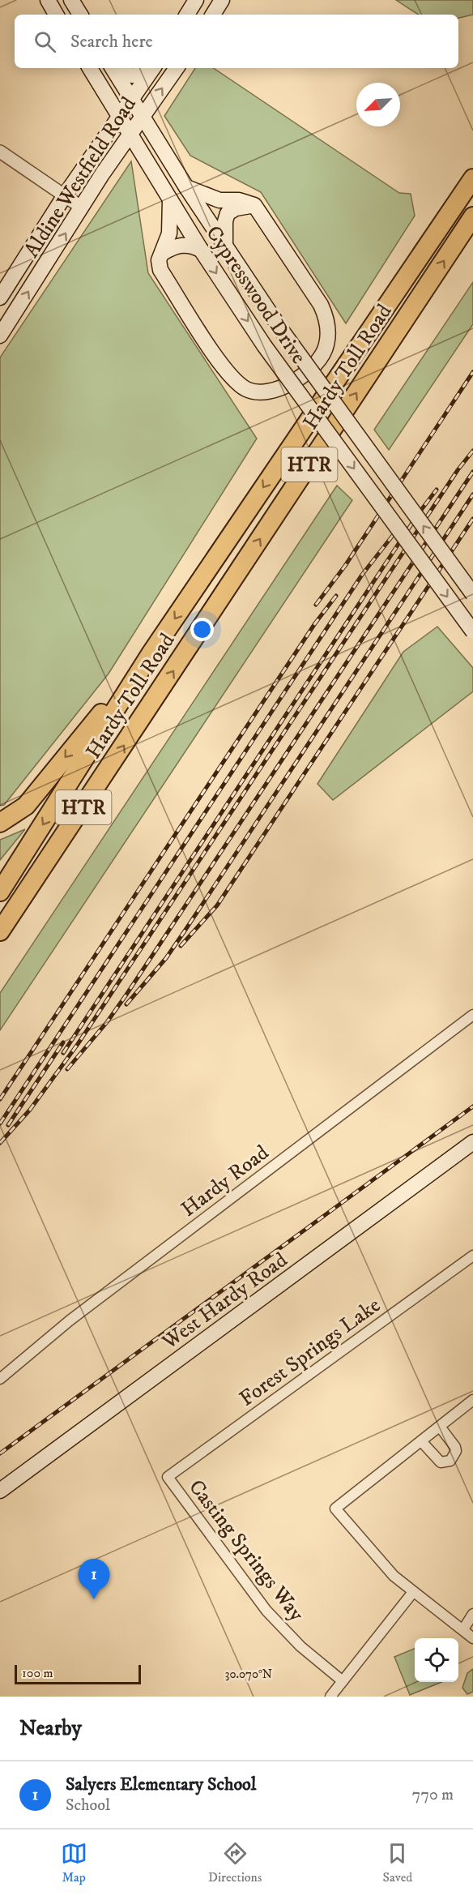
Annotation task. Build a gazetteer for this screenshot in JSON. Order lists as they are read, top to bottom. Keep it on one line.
{"streets":{"highway":["Hardy Toll Road","HTR"],"main road":["Aldine Westfield Road","Cypresswood Drive","West Hardy Road"],"street":["Hardy Road","Forest Springs Lake","Casting Springs Way"]},"crossings":[["Aldine Westfield Road","Cypresswood Drive"],["Forest Springs Lake","Casting Springs Way"]],"scale_bar":"100 m","north":"bottom left","page":{"search":"Search here","pins":"1","scale":"100 m","heading":"Nearby","list":[{"mark":"1","name":"Salyers Elementary School","note":"School","value":"770 m"}],"nav":["Map","Directions","Saved"]},"coordinates":["30.070°N"]}
